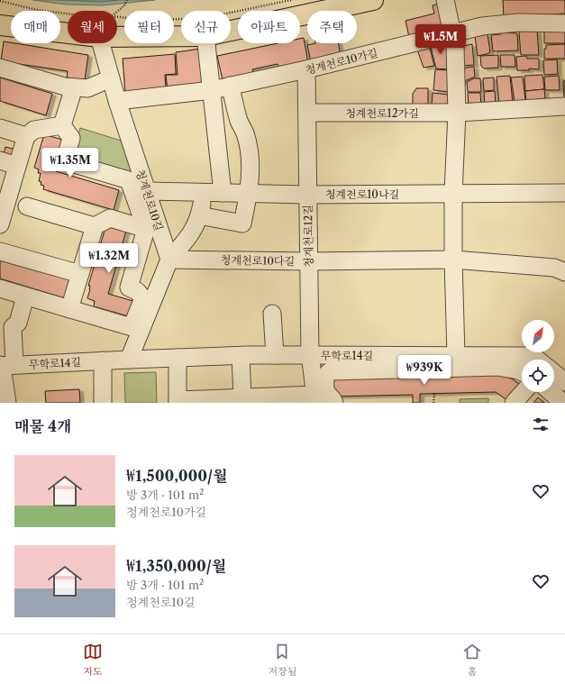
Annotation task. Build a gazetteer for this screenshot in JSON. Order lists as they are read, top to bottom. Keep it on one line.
{"streets":{"street":["청계천로10가길","청계천로12가길","청계천로10나길","청계천로10길","청계천로12길","청계천로10다길","무학로14길"]},"crossings":[["청계천로10가길","청계천로10길"],["청계천로10가길","청계천로12길"],["청계천로12가길","청계천로12길"],["청계천로10나길","청계천로10길"],["청계천로10나길","청계천로12길"],["청계천로10길","청계천로10다길"],["청계천로12길","청계천로10다길"],["청계천로12길","무학로14길"]],"north":"top right","page":{"chip":["매매","월세","필터","신규","아파트","주택"],"price":["₩1.5M","₩1.35M","₩1.32M","₩939K"],"heading":"매물 4개","list":[{"name":"₩1,500,000/월","note":"방 3개 · 101 m² · 청계천로10가길"},{"name":"₩1,350,000/월","note":"방 3개 · 101 m² · 청계천로10길"}],"tabs":["지도","저장됨","홈"]}}
